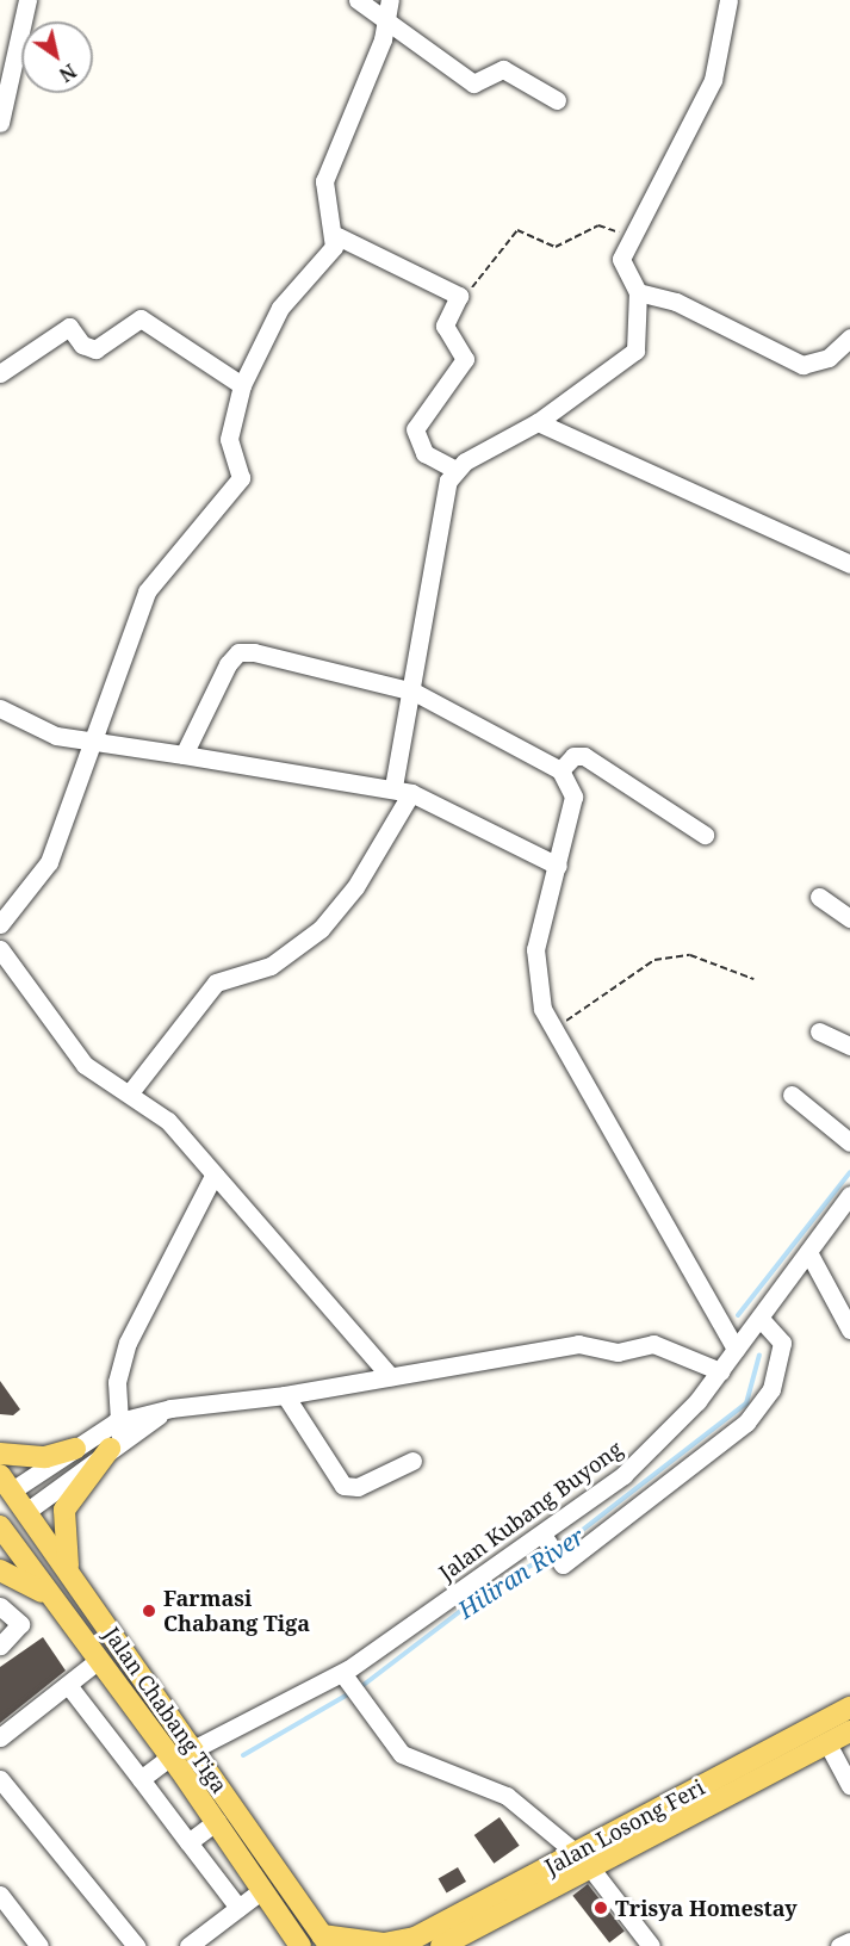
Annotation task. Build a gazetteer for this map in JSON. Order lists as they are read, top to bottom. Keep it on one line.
{"streets":{"main road":["Jalan Chabang Tiga","Jalan Losong Feri"],"street":["Jalan Kubang Buyong"]},"crossings":[["Jalan Kubang Buyong","Jalan Chabang Tiga"],["Jalan Chabang Tiga","Jalan Losong Feri"]],"water":["Hiliran River"],"places":["Farmasi Chabang Tiga","Trisya Homestay"],"north":"bottom right"}
